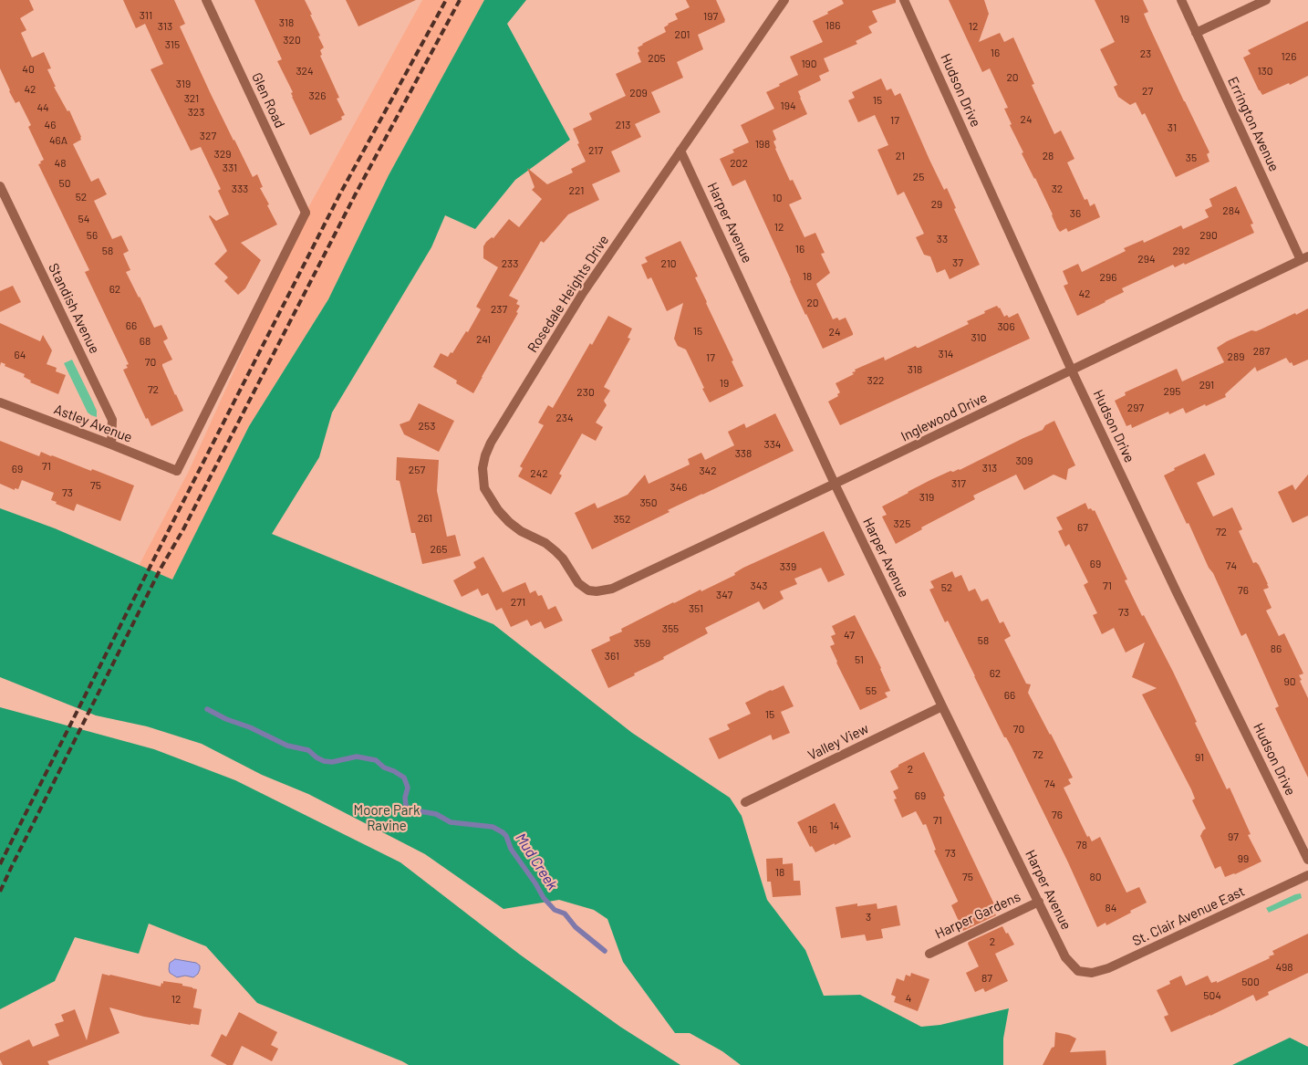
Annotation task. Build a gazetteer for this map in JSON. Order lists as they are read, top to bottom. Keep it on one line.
{"streets":{"street":["Hudson Drive","Glen Road","Errington Avenue","Harper Avenue","Rosedale Heights Drive","Standish Avenue","Inglewood Drive","Astley Avenue","Valley View","Harper Gardens","St. Clair Avenue East"]},"crossings":[["Hudson Drive","Inglewood Drive"],["Glen Road","Astley Avenue"],["Errington Avenue","Inglewood Drive"],["Harper Avenue","Rosedale Heights Drive"],["Harper Avenue","Inglewood Drive"],["Harper Avenue","Valley View"],["Harper Avenue","Harper Gardens"],["Harper Avenue","St. Clair Avenue East"],["Rosedale Heights Drive","Inglewood Drive"],["Standish Avenue","Astley Avenue"]],"water":["Mud Creek"],"parks":["Moore Park Ravine"],"house_numbers":["311","197","19","318","186","313","12","201","320","315","16","23","126","205","190","40","324","130","20","319","42","27","209","326","321","15","194","44","323","24","17","46","213","31","327","46A","198","217","329","21","28","35","48","202","331","25","50","333","32","221","52","10","29","284","36","54","12","56","290","33","16","58","292","294","37","233","210","18","296","62","42","20","237","66","306","15","24","310","241","68","287","314","64","289","17","70","318","322","19","291","72","295","230","297","234","253","334","338","309","71","313","69","257","342","242","317","75","346","73","319","350","261","352","325","67","72","265","69","74","339","343","71","52","76","347","271","351","73","355","47","58","359","86","361","51","62","90","55","66","15","70","72","91","2","74","69","76","71","14","16","97","78","73","99","18","75","80","84","3","2","498","87","500","504","4","12"]}
